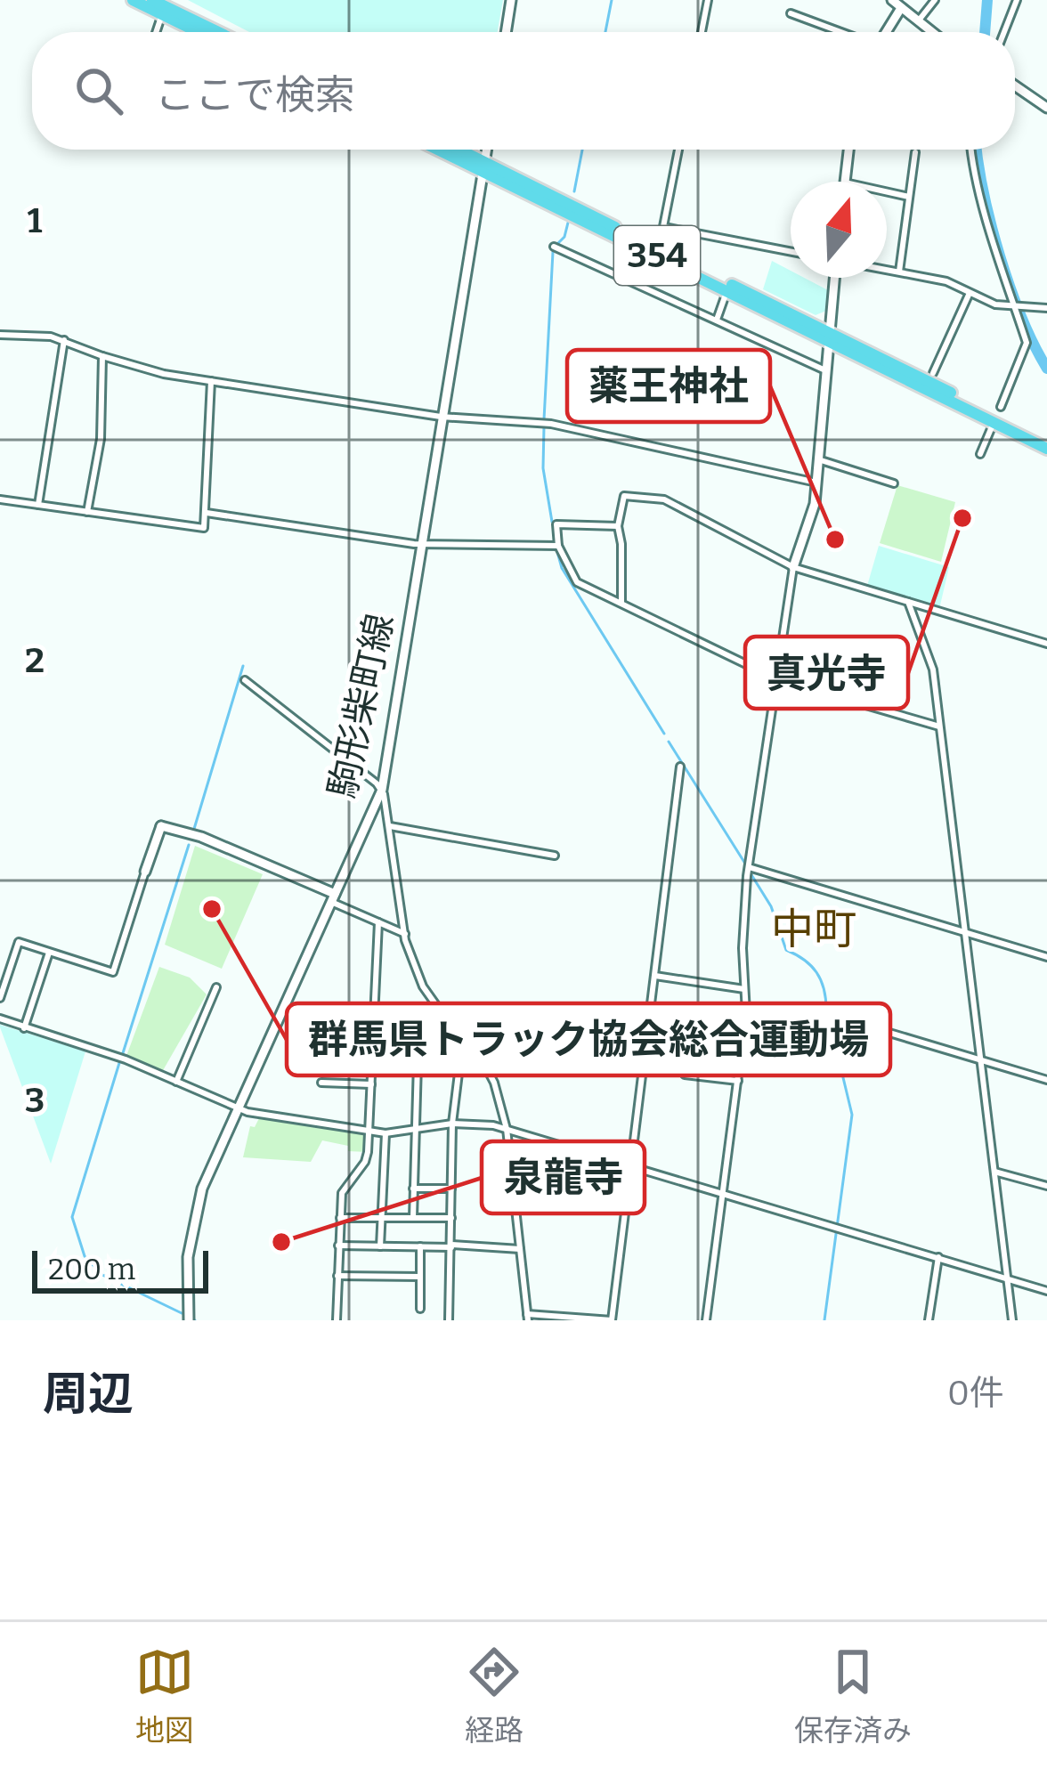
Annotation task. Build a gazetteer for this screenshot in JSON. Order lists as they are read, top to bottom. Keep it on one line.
{"streets":{"highway":["354"],"main road":["駒形柴町線"]},"crossings":[["354","駒形柴町線"]],"districts":["中町"],"places":["真光寺","薬王神社","群馬県トラック協会総合運動場","泉龍寺"],"scale_bar":"200 m","north":"top","page":{"search":"ここで検索","scale":"200 m","heading":["周辺","0件"],"nav":["地図","経路","保存済み"]},"grid":{"rows":["1","2","3"]}}
